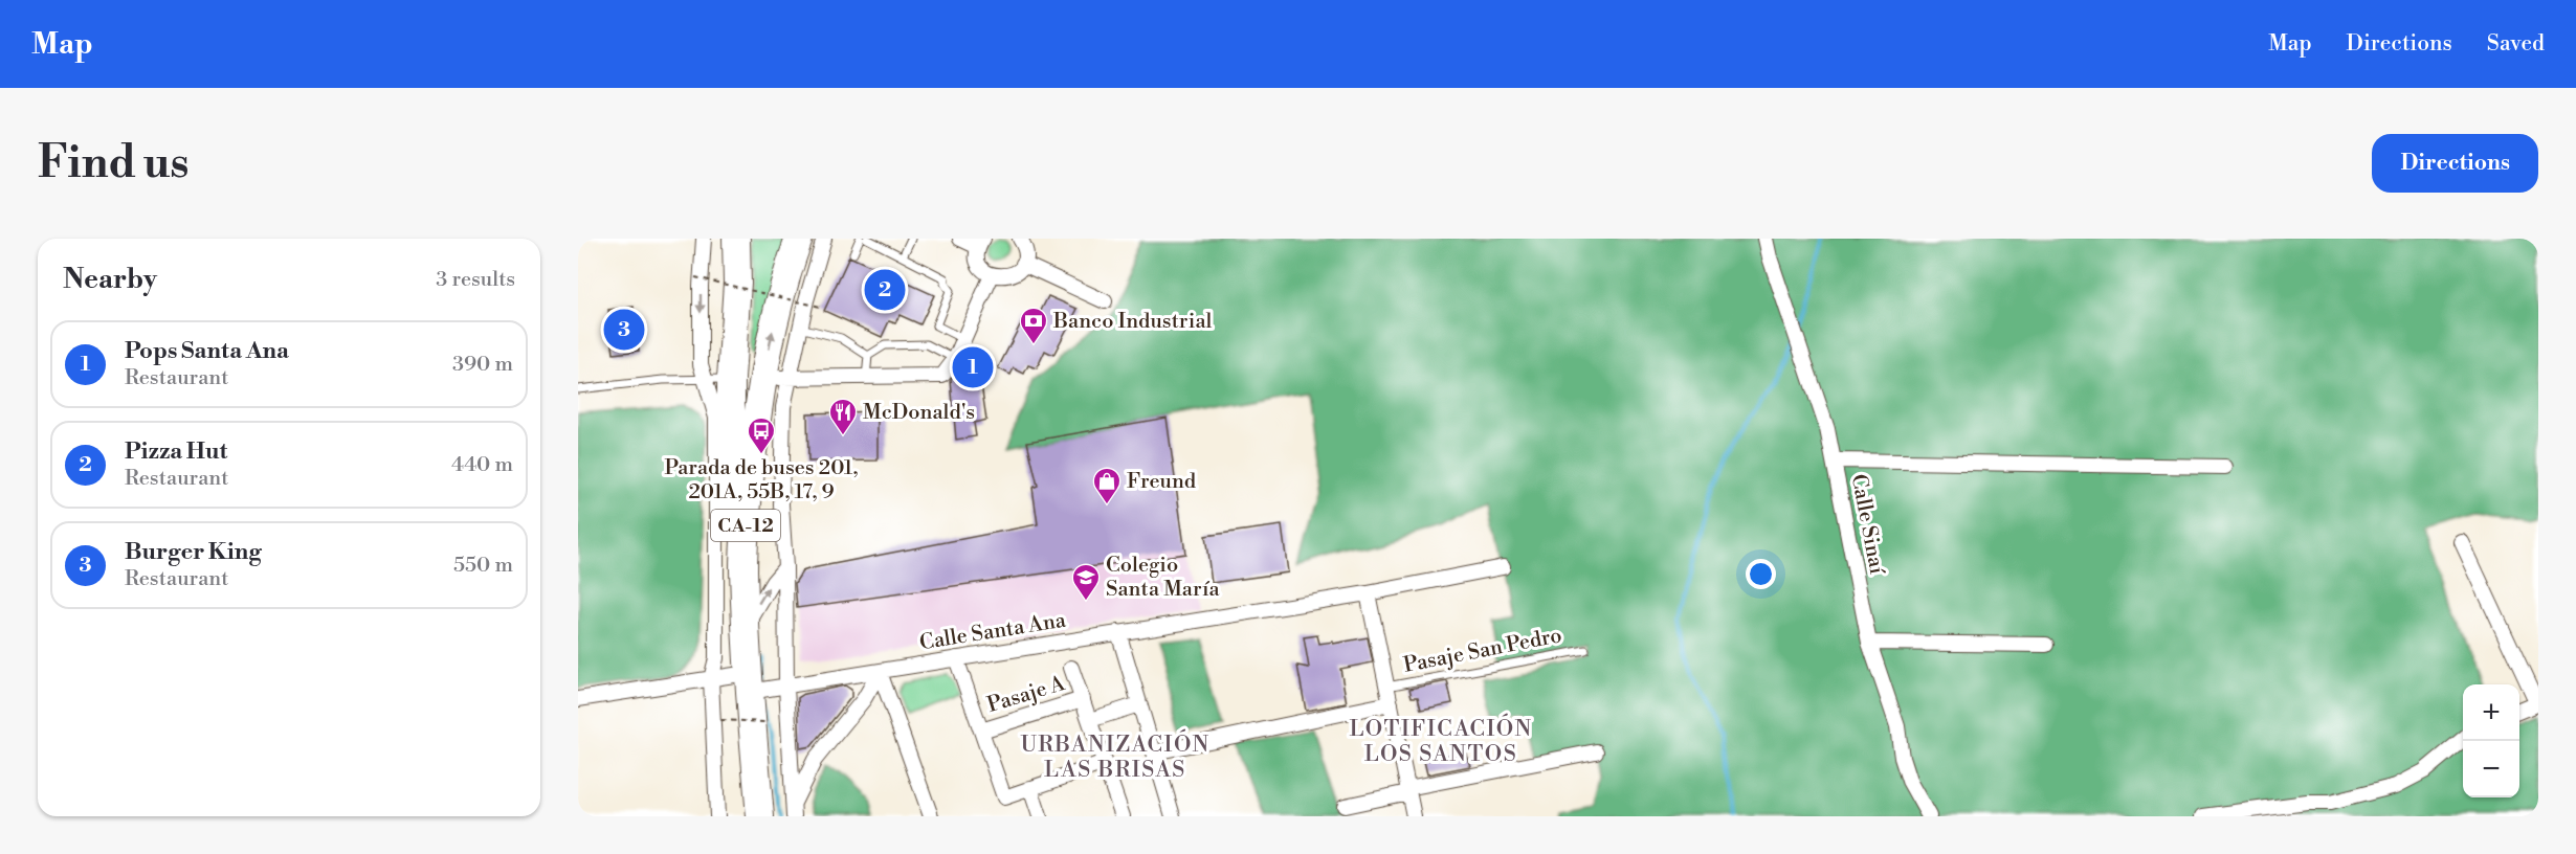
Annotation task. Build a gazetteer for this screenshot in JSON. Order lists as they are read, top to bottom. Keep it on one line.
{"streets":{"highway":["CA-12"],"street":["Calle Sinaí","Calle Santa Ana","Pasaje A"],"lane":["Pasaje San Pedro"]},"crossings":[["CA-12","Calle Santa Ana"]],"districts":["LOTIFICACIÓN LOS SANTOS","URBANIZACIÓN LAS BRISAS"],"places":{"bank":["Banco Industrial"],"restaurant":["McDonald's"],"bus stop":["Parada de buses 201, 201A, 55B, 17, 9"],"shop":["Freund"],"school or university":["Colegio Santa María"]},"page":{"header":"Map","nav":["Map","Directions","Saved"],"buttons":"Directions","title":"Find us","heading":["Nearby","3 results"],"pins":["2","3","1"],"list":[{"mark":"1","name":"Pops Santa Ana","note":"Restaurant","value":"390 m"},{"mark":"2","name":"Pizza Hut","note":"Restaurant","value":"440 m"},{"mark":"3","name":"Burger King","note":"Restaurant","value":"550 m"}],"map_buttons":["+","−"]}}
